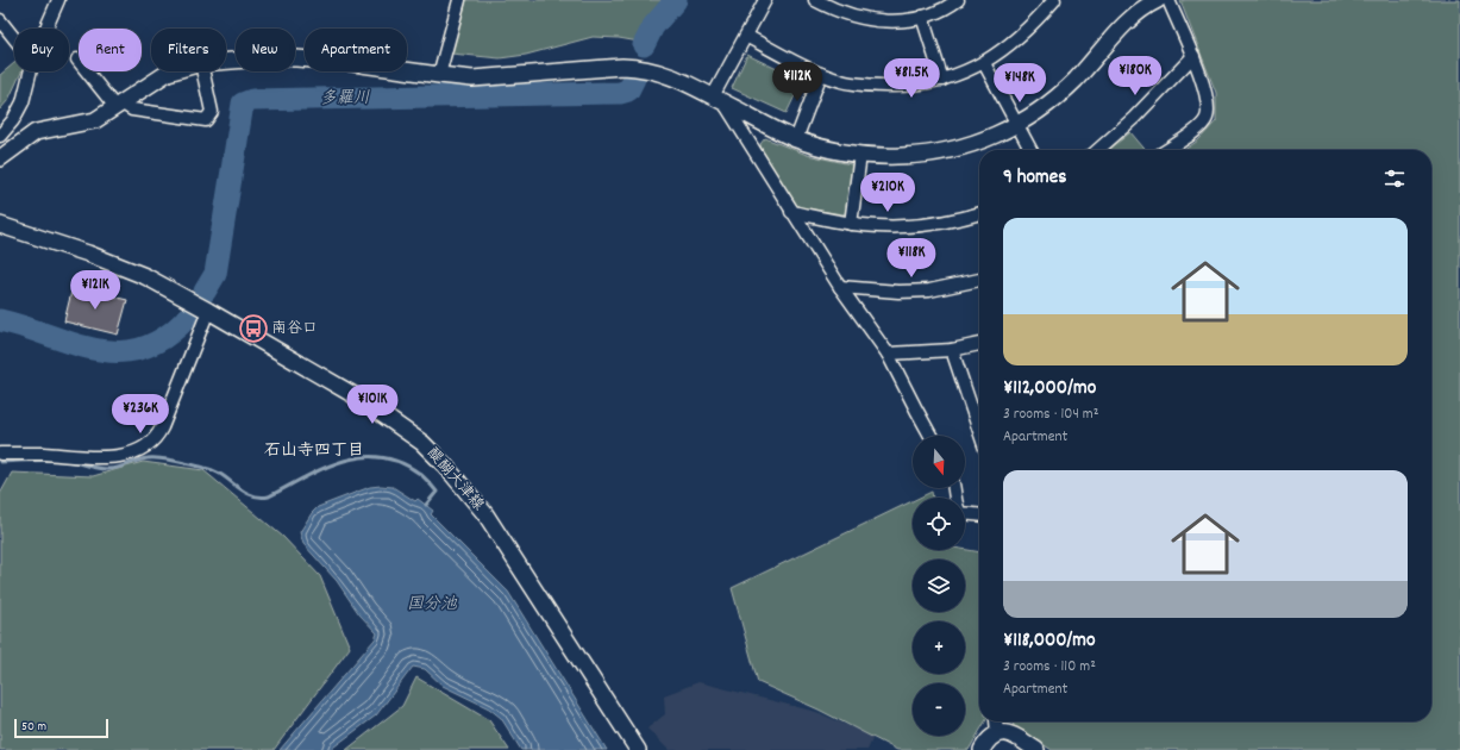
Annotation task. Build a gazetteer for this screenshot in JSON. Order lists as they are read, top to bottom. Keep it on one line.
{"streets":{"main road":["醍醐大津線"]},"districts":["石山寺四丁目"],"water":["多羅川","国分池"],"places":{"bus stop":["南谷口"]},"scale_bar":"50 m","north":"bottom","page":{"chip":["Buy","Rent","Filters","New","Apartment"],"price":["¥180K","¥81.5K","¥112K","¥148K","¥210K","¥118K","¥121K","¥101K","¥236K"],"heading":"9 homes","list":[{"name":"¥112,000/mo","note":"3 rooms · 104 m² · Apartment"},{"name":"¥118,000/mo","note":"3 rooms · 110 m² · Apartment"}],"map_buttons":["+","−"],"scale":"50 m"}}
